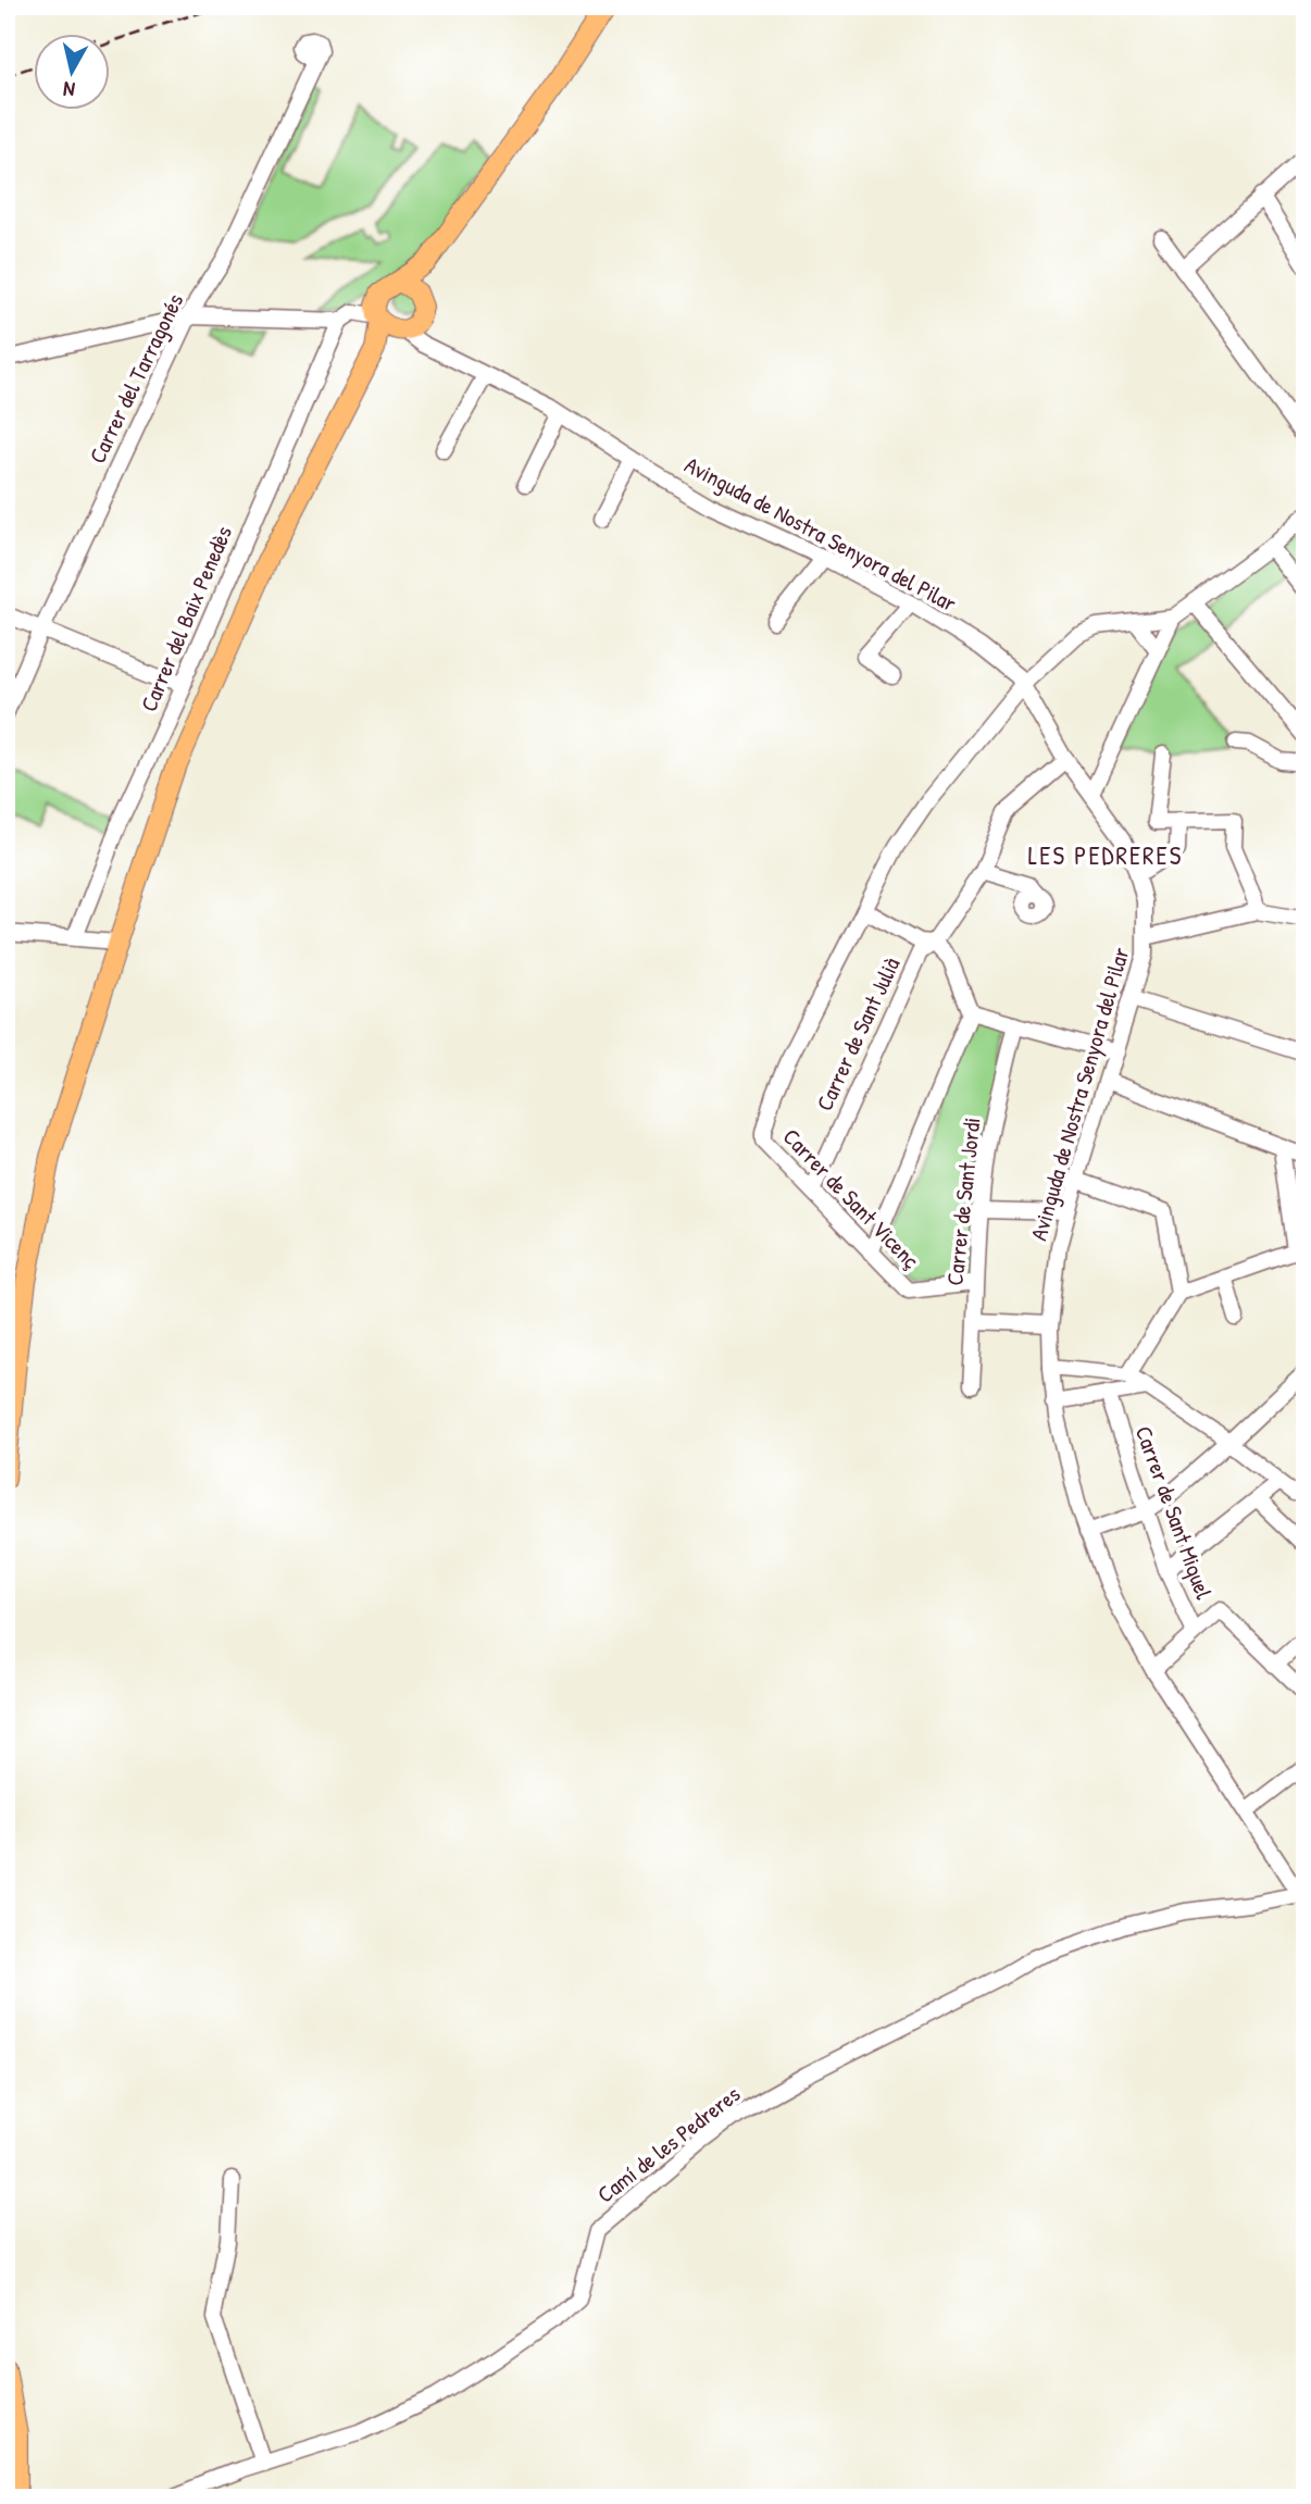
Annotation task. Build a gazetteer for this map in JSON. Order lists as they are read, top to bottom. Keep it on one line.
{"streets":{"street":["Carrer del Tarragonés","Avinguda de Nostra Senyora del Pilar","Carrer del Baix Penedès","Carrer de Sant Julià","Carrer de Sant Vicenç","Carrer de Sant Jordi","Carrer de Sant Miquel","Camí de les Pedreres"]},"crossings":[["Avinguda de Nostra Senyora del Pilar","Carrer de Sant Julià"],["Avinguda de Nostra Senyora del Pilar","Camí de les Pedreres"],["Carrer de Sant Julià","Carrer de Sant Vicenç"],["Carrer de Sant Vicenç","Carrer de Sant Jordi"]],"districts":["LES PEDRERES"],"north":"bottom"}
